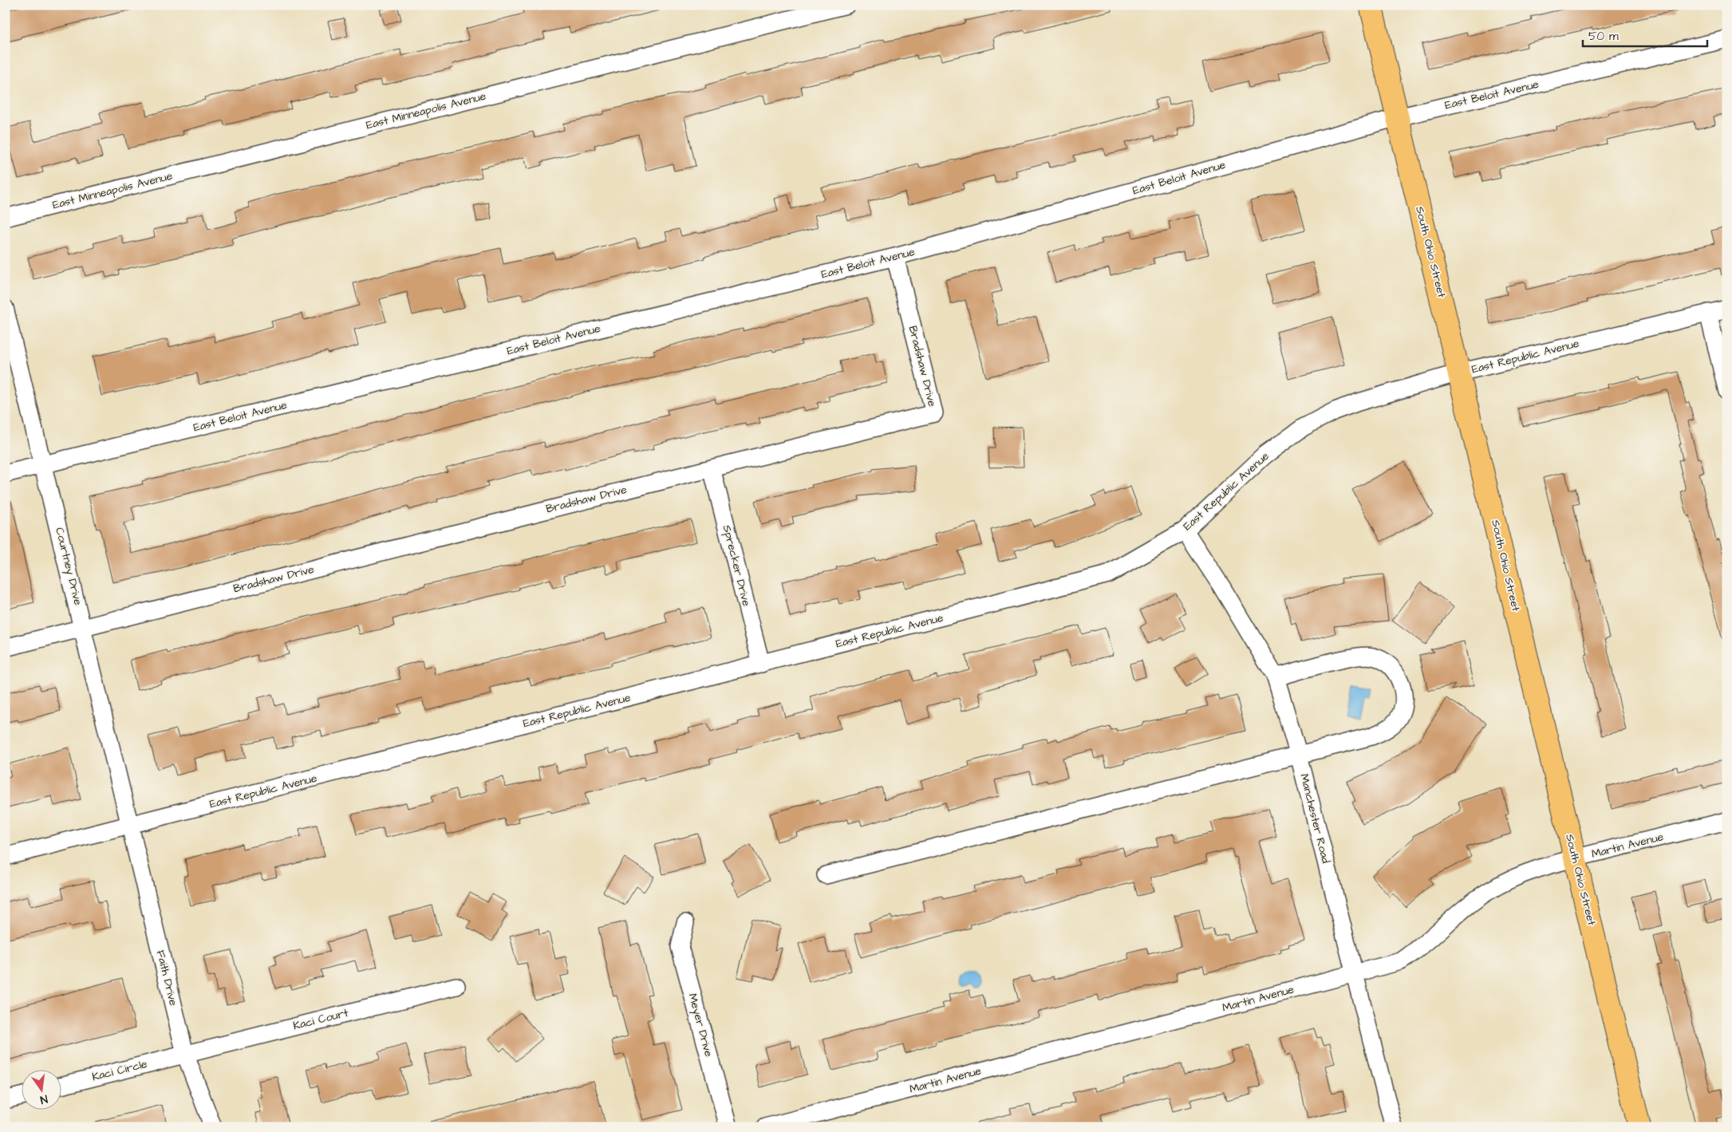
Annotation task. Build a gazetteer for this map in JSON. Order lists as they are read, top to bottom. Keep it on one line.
{"streets":{"main road":["South Ohio Street"],"street":["East Beloit Avenue","East Minneapolis Avenue","East Republic Avenue","Bradshaw Drive","Sprecker Drive","Courtney Drive","Manchester Road","Martin Avenue","Faith Drive","Kaci Court","Meyer Drive","Kaci Circle"]},"crossings":[["East Beloit Avenue","South Ohio Street"],["East Beloit Avenue","Bradshaw Drive"],["East Beloit Avenue","Courtney Drive"],["South Ohio Street","East Republic Avenue"],["South Ohio Street","Martin Avenue"],["East Republic Avenue","Sprecker Drive"],["East Republic Avenue","Courtney Drive"],["East Republic Avenue","Manchester Road"],["East Republic Avenue","Faith Drive"],["Bradshaw Drive","Sprecker Drive"],["Bradshaw Drive","Courtney Drive"],["Courtney Drive","Faith Drive"],["Manchester Road","Martin Avenue"],["Faith Drive","Kaci Court"],["Faith Drive","Kaci Circle"],["Kaci Court","Kaci Circle"]],"scale_bar":"50 m","north":"bottom"}
